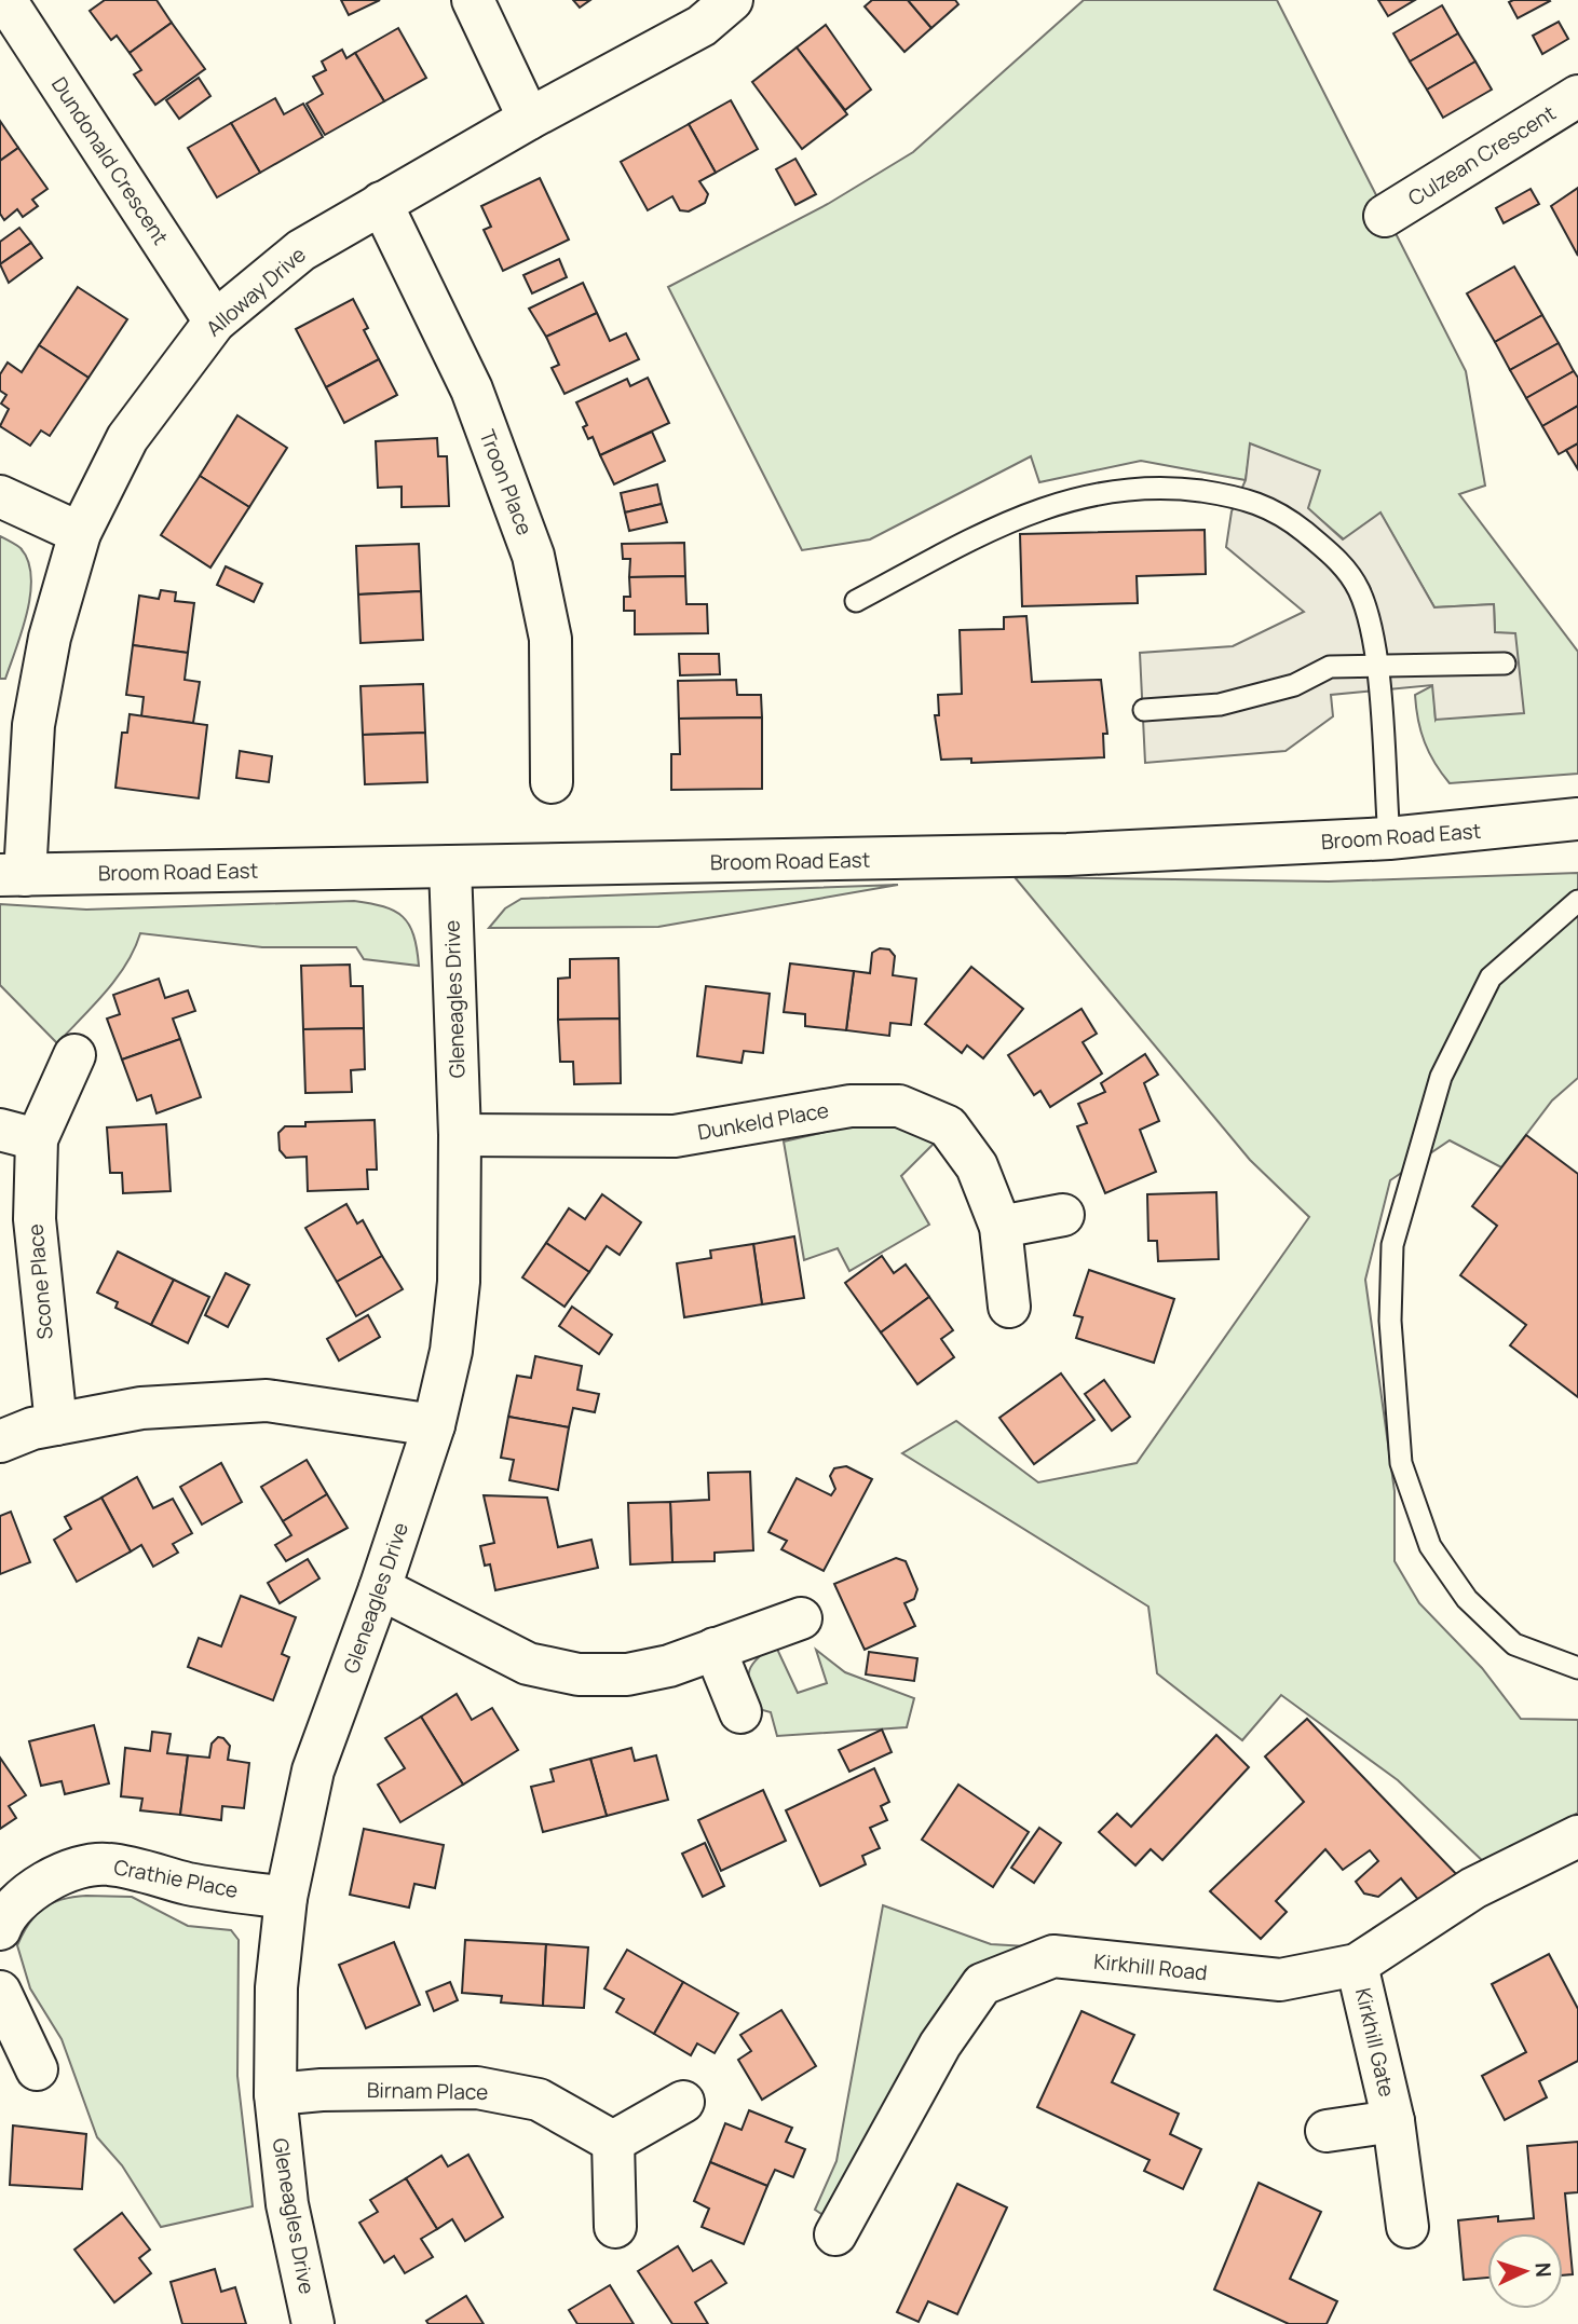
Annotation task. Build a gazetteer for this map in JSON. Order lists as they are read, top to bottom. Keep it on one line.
{"streets":{"street":["Culzean Crescent","Dundonald Crescent","Alloway Drive","Troon Place","Broom Road East","Gleneagles Drive","Dunkeld Place","Scone Place","Crathie Place","Kirkhill Road","Kirkhill Gate","Birnam Place"]},"crossings":[["Dundonald Crescent","Alloway Drive"],["Alloway Drive","Troon Place"],["Alloway Drive","Broom Road East"],["Broom Road East","Gleneagles Drive"],["Gleneagles Drive","Dunkeld Place"],["Gleneagles Drive","Crathie Place"],["Gleneagles Drive","Birnam Place"],["Kirkhill Road","Kirkhill Gate"]],"north":"right"}
